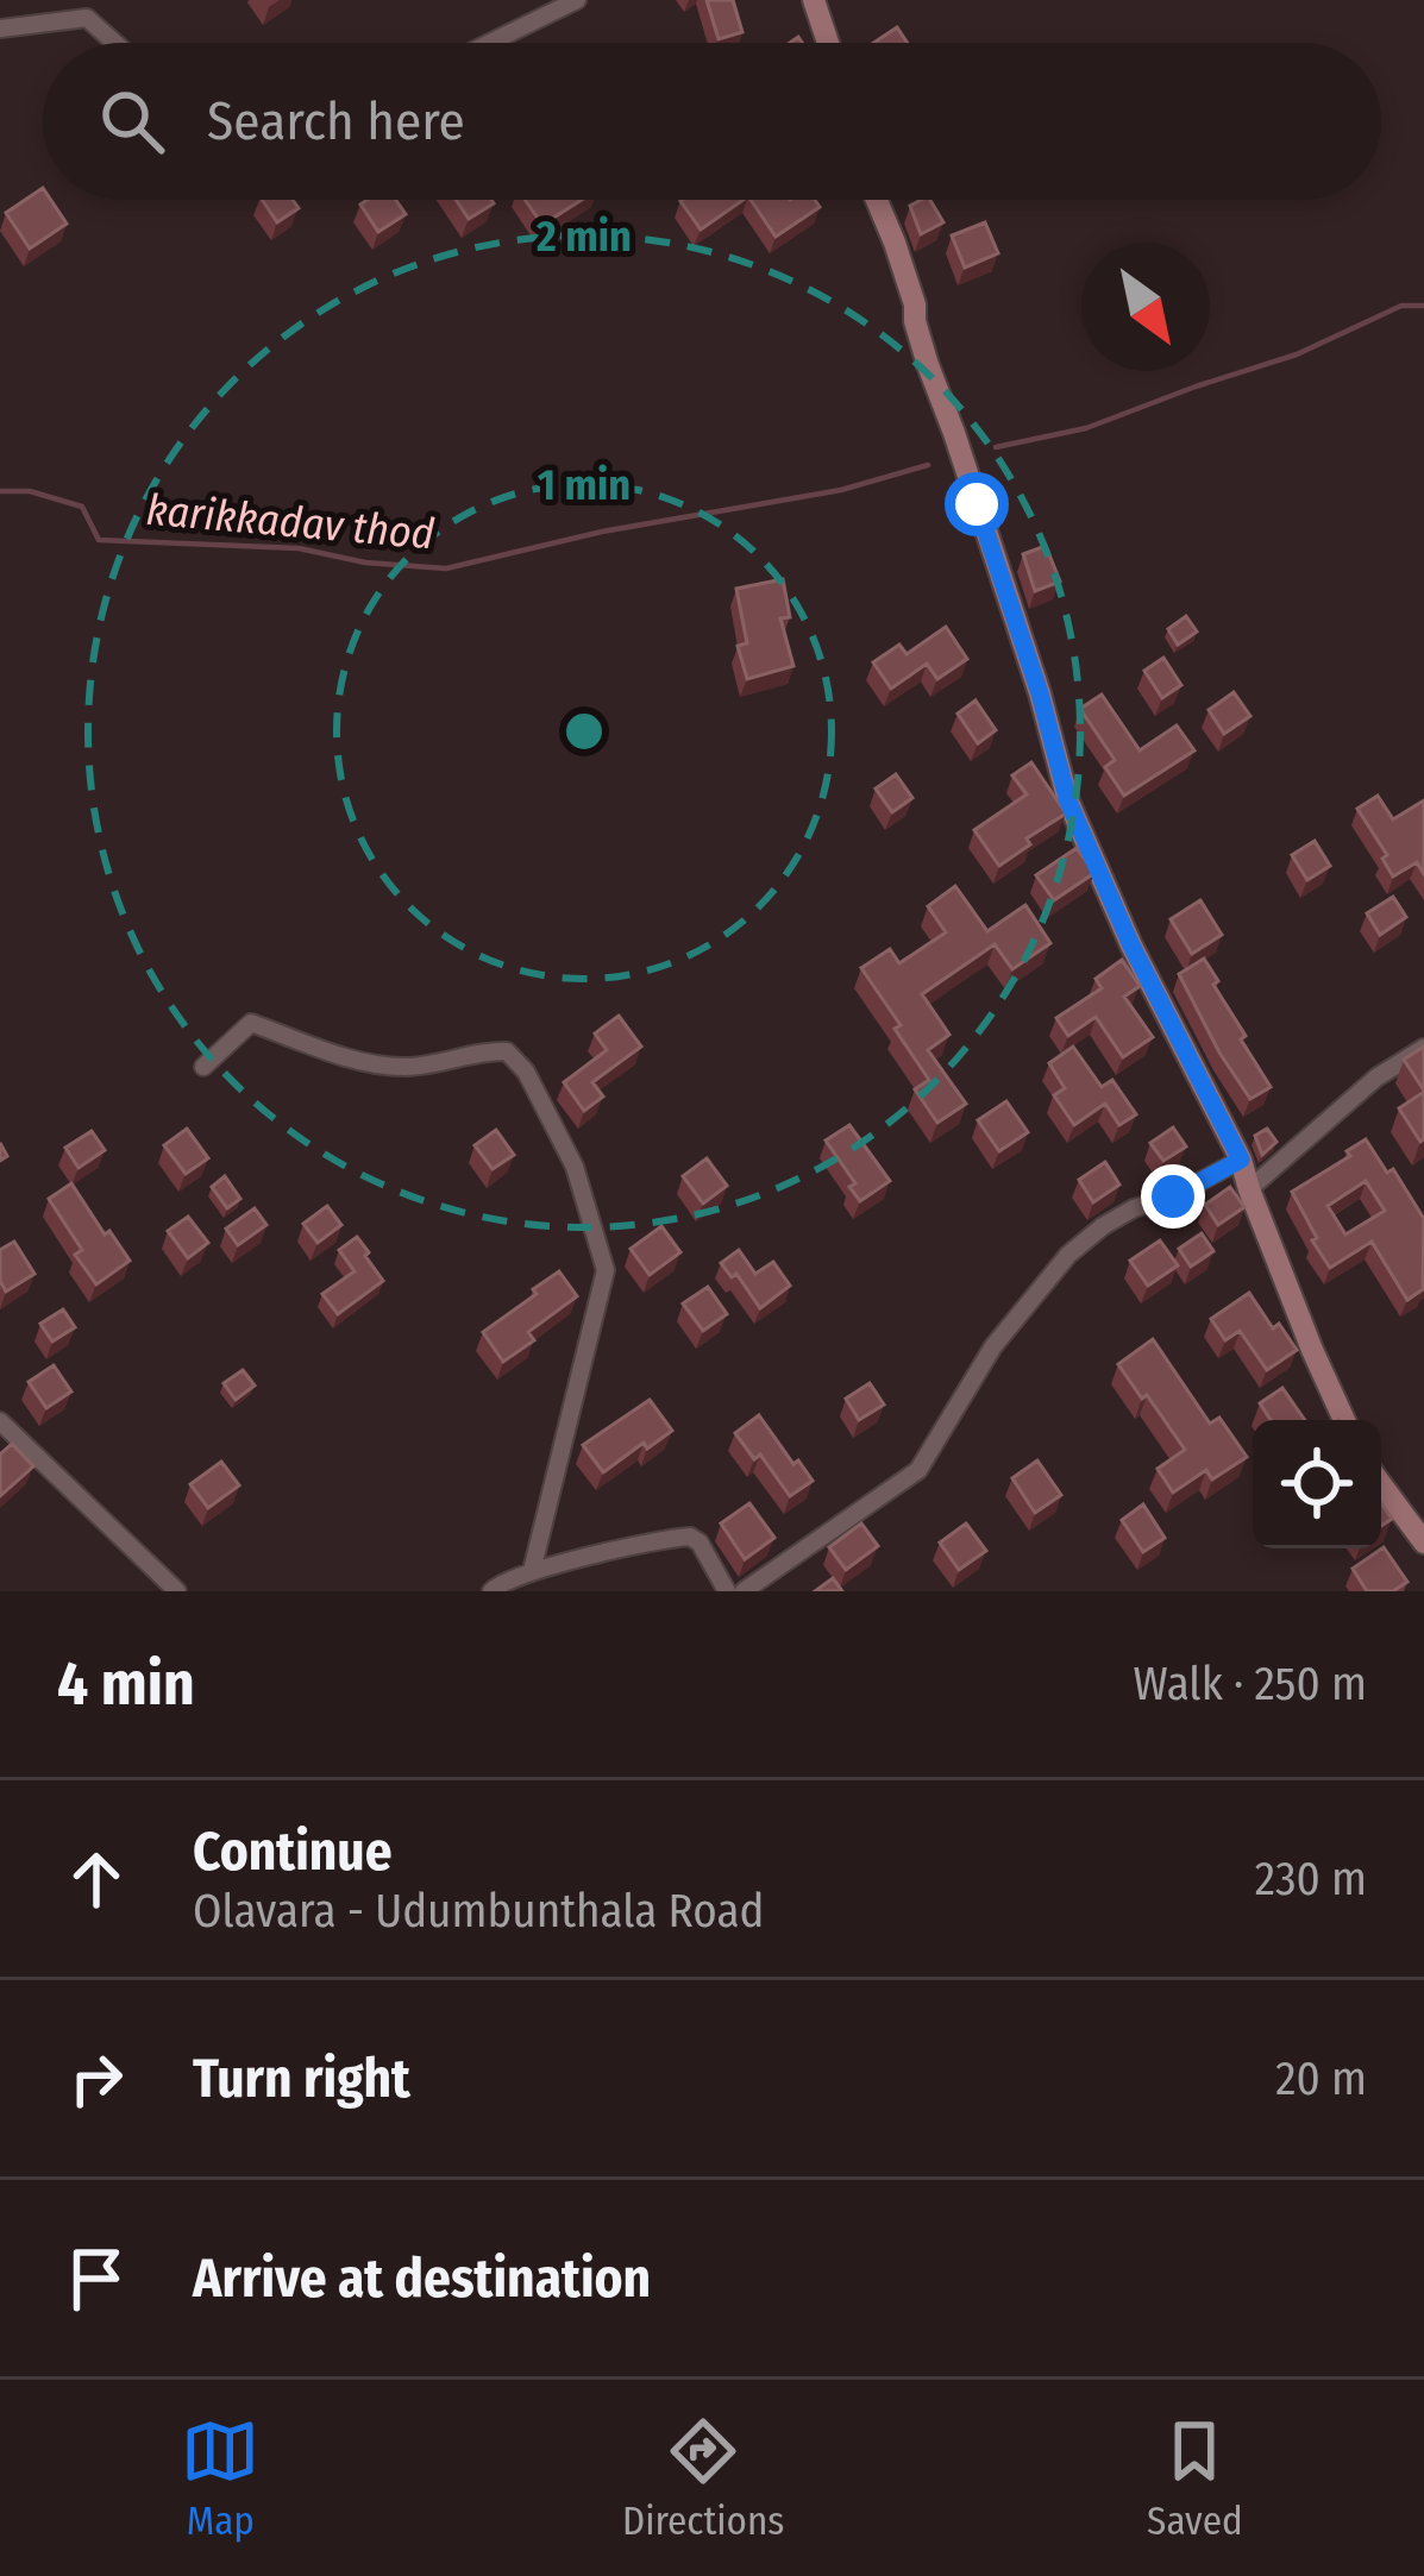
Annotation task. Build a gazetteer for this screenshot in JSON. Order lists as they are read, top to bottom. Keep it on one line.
{"water":["karikkadav thod"],"north":"bottom right","page":{"search":"Search here","heading":["4 min","Walk · 250 m"],"list":[["Continue","Olavara - Udumbunthala Road","230 m"],["Turn right","20 m"],"Arrive at destination"],"nav":["Map","Directions","Saved"]},"rings":["2 min","1 min"]}
